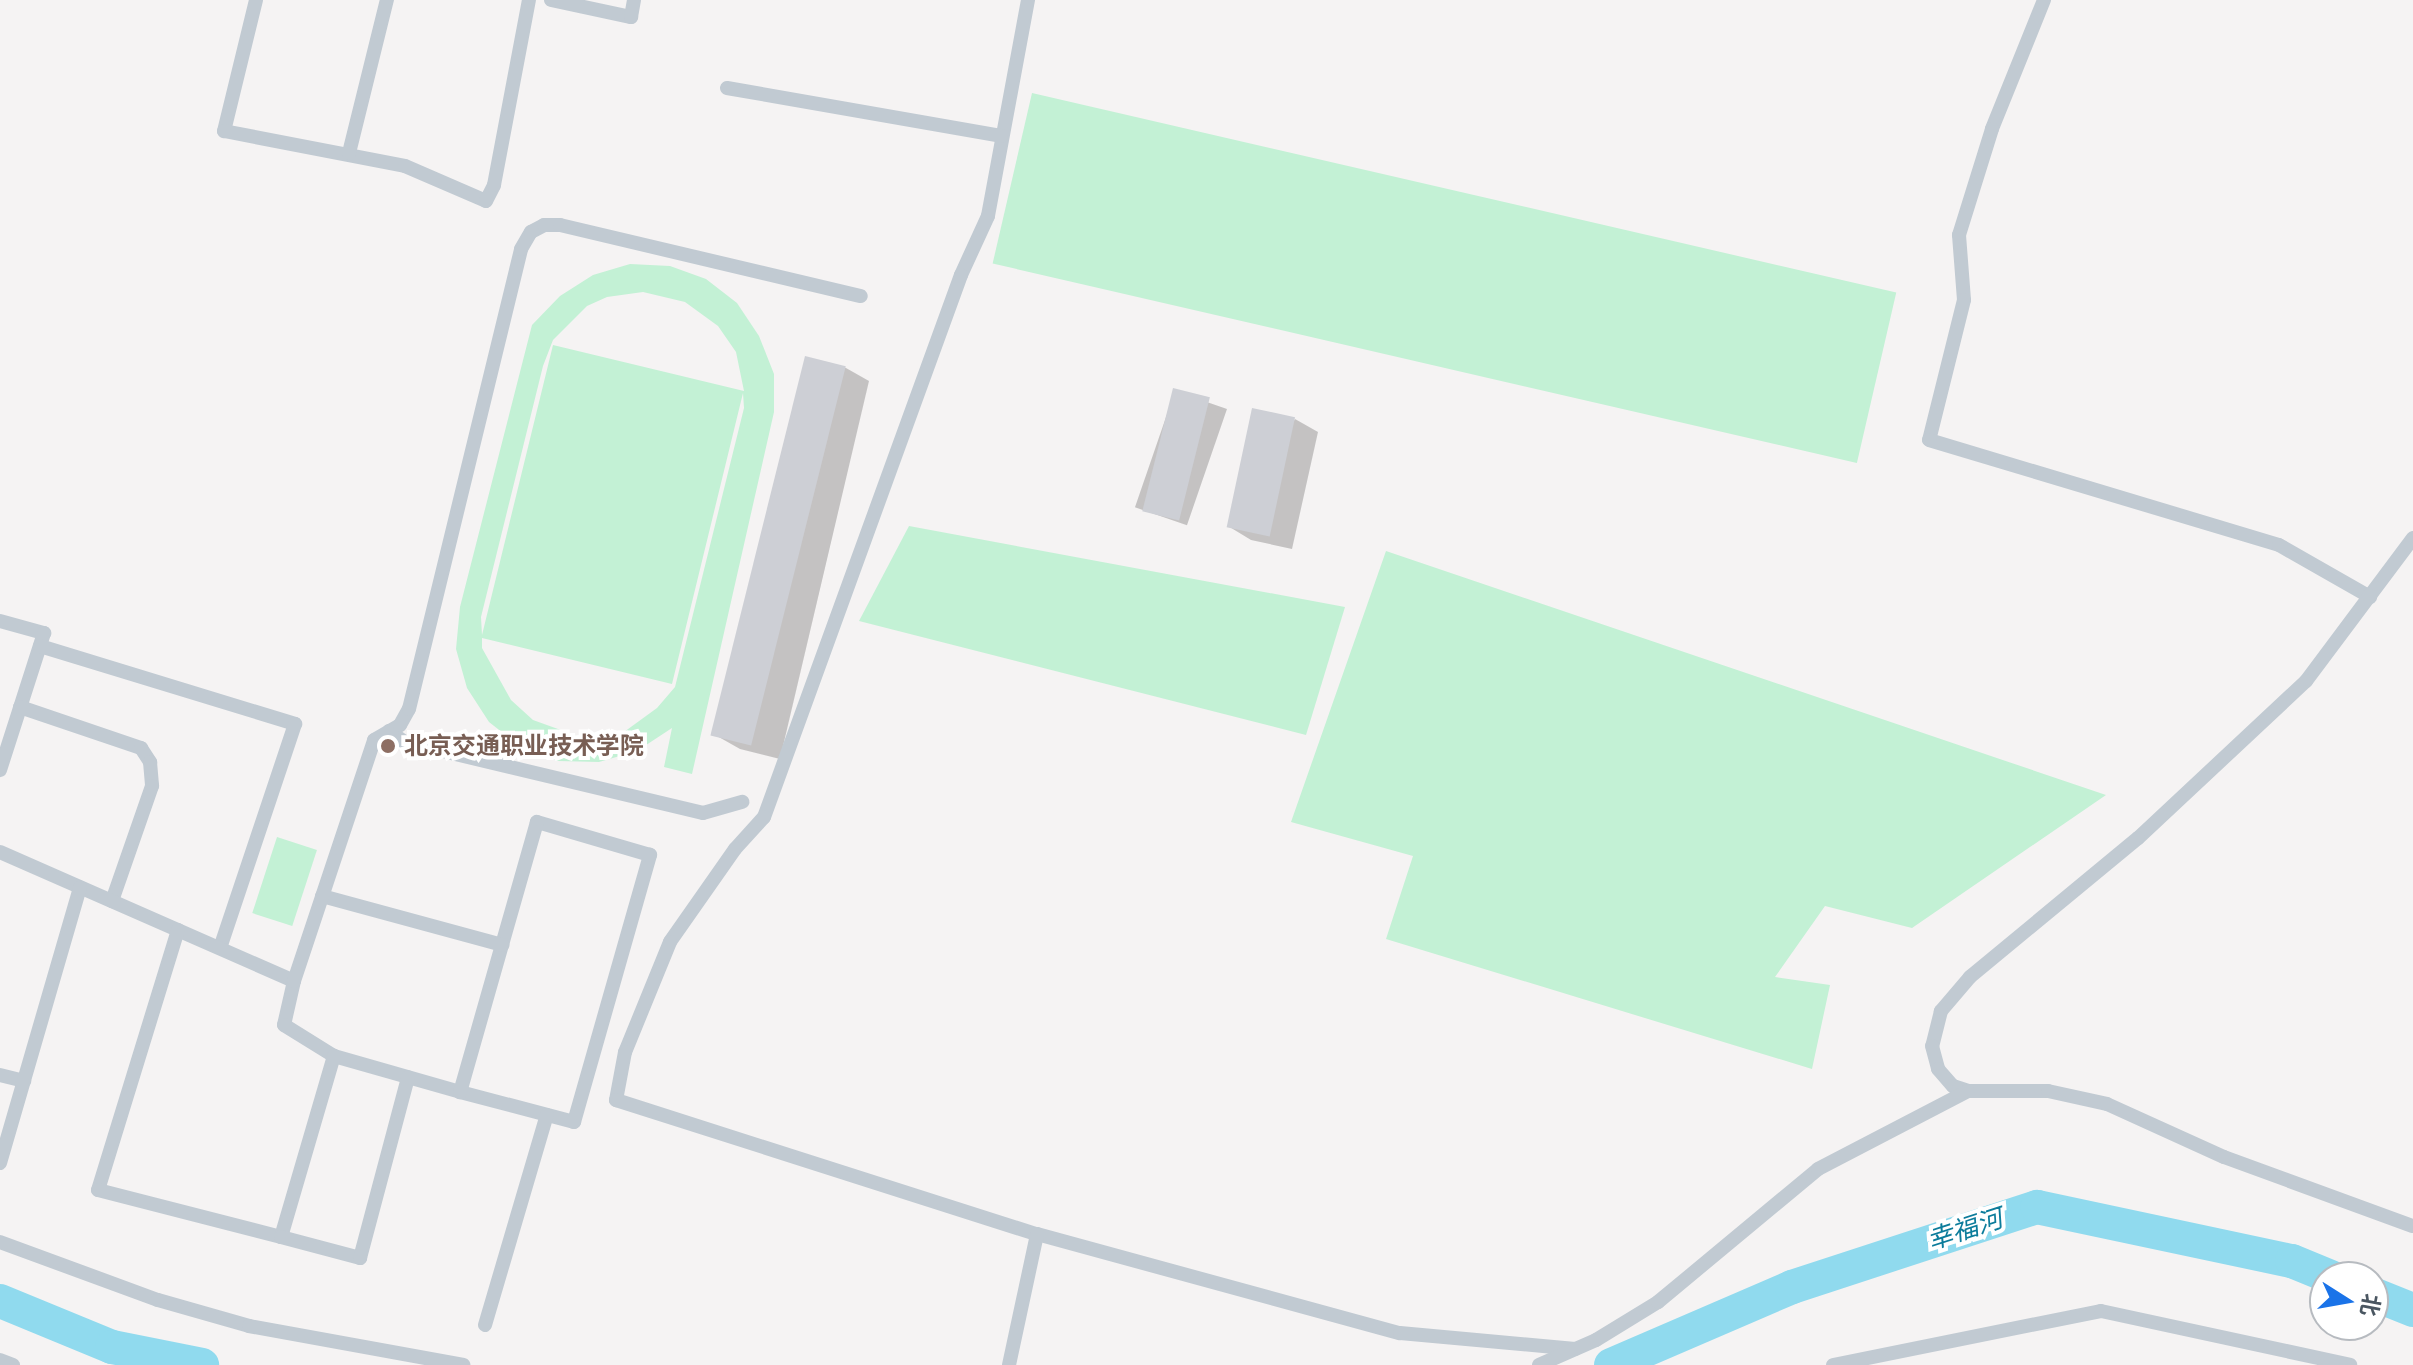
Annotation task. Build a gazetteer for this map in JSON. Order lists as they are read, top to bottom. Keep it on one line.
{"water":["幸福河"],"places":["北京交通职业技术学院"],"north":"right"}
